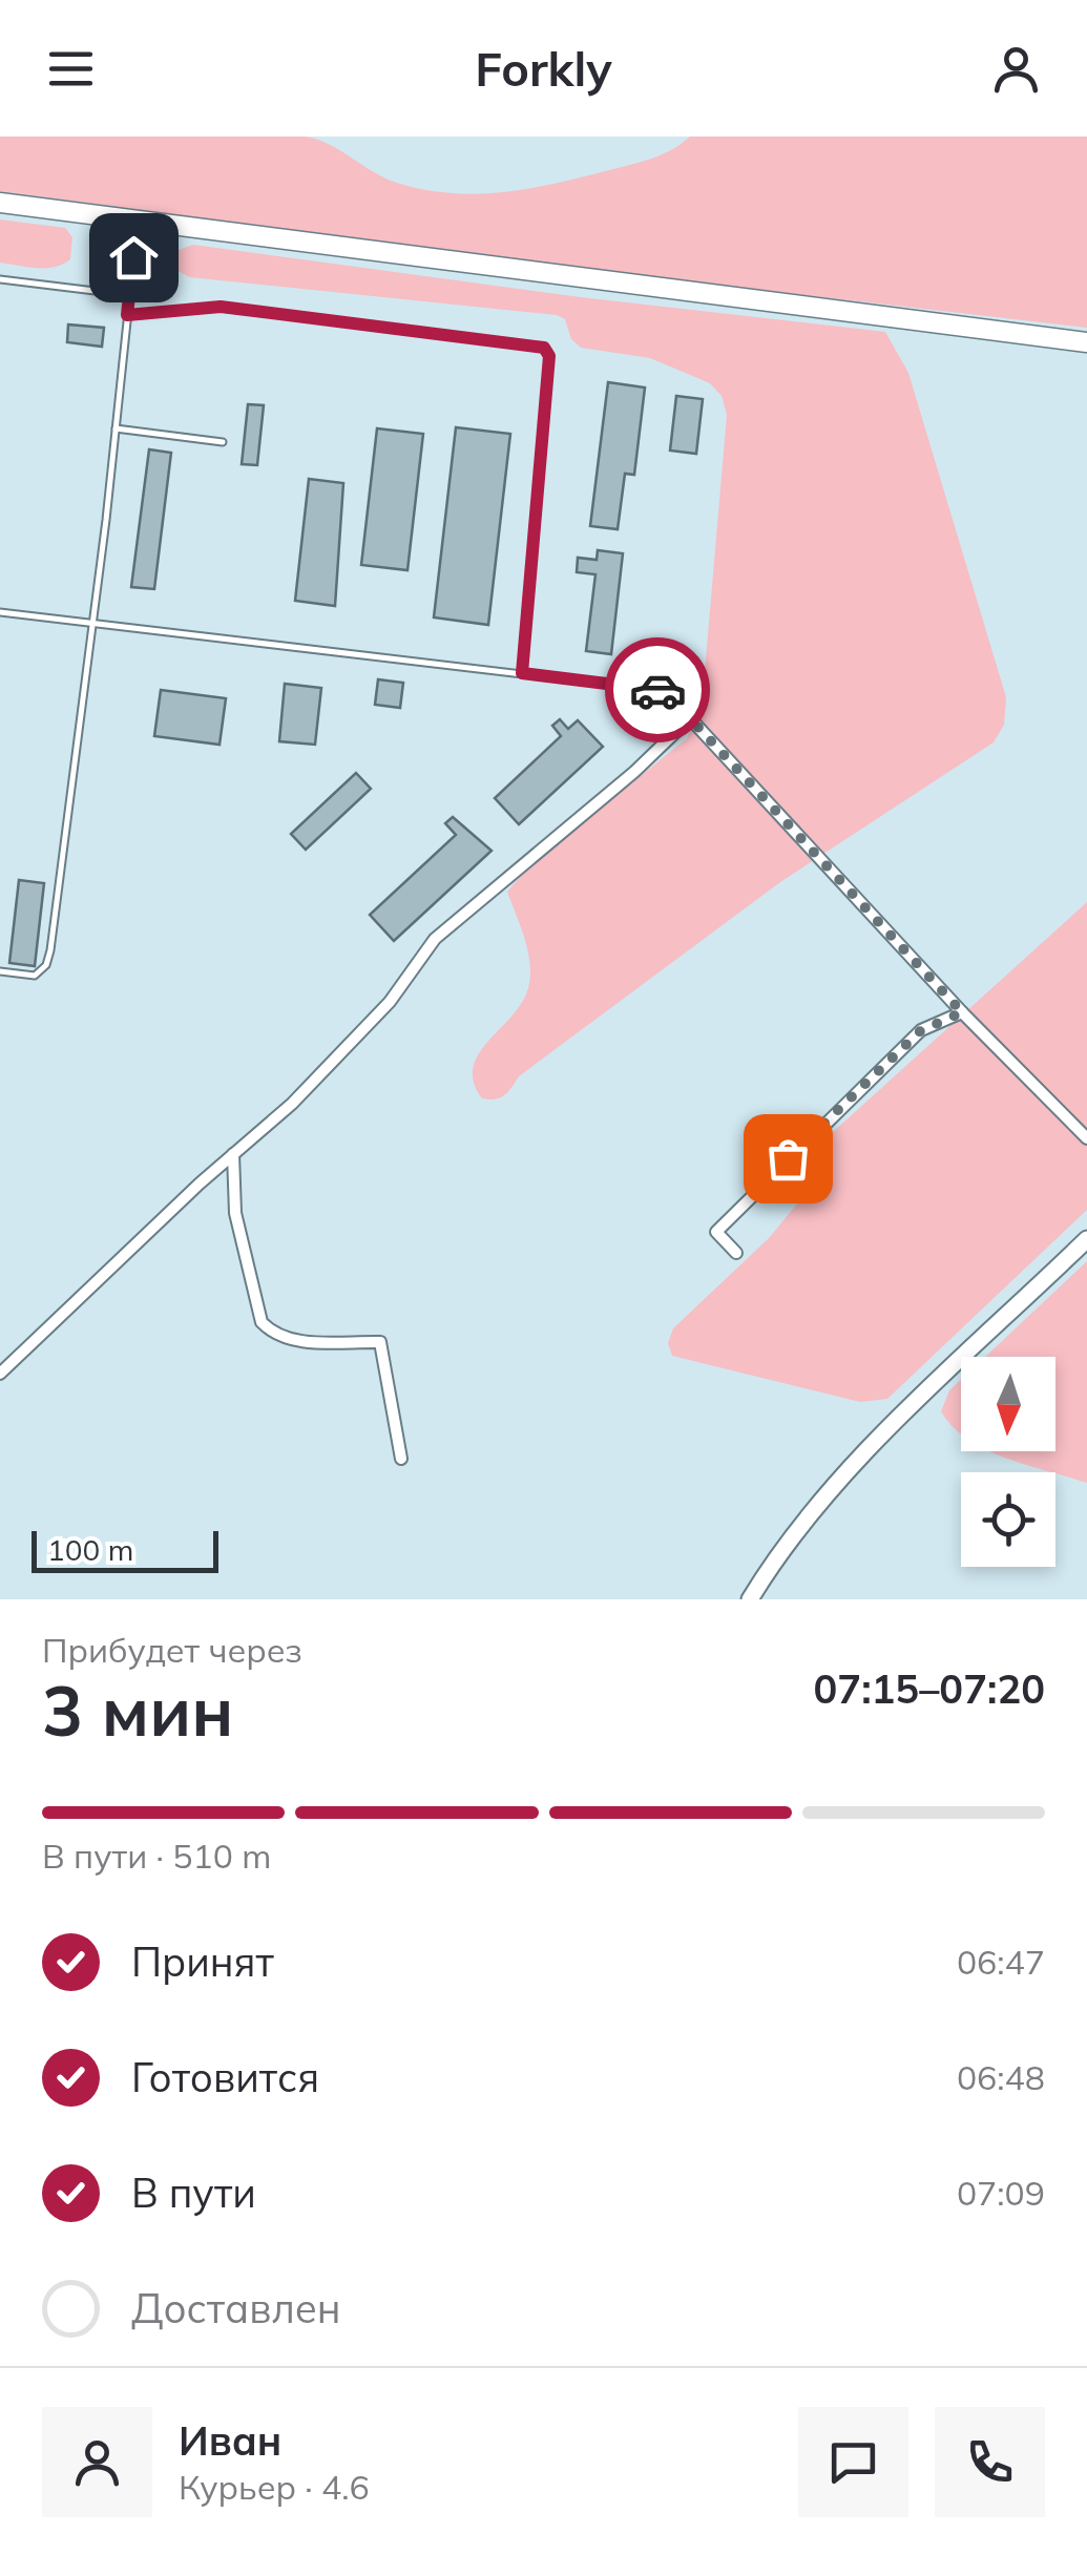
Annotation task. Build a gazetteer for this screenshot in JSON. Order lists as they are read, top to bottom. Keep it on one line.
{"scale_bar":"100 m","north":"bottom","page":{"header":"Forkly","scale":"100 m","heading":["3 мин","Прибудет через","07:15–07:20"],"panel":["Иван","Курьер · 4.6"],"bar":"В пути · 510 m","list":[["Принят","06:47"],["Готовится","06:48"],["В пути","07:09"],"Доставлен"]}}
